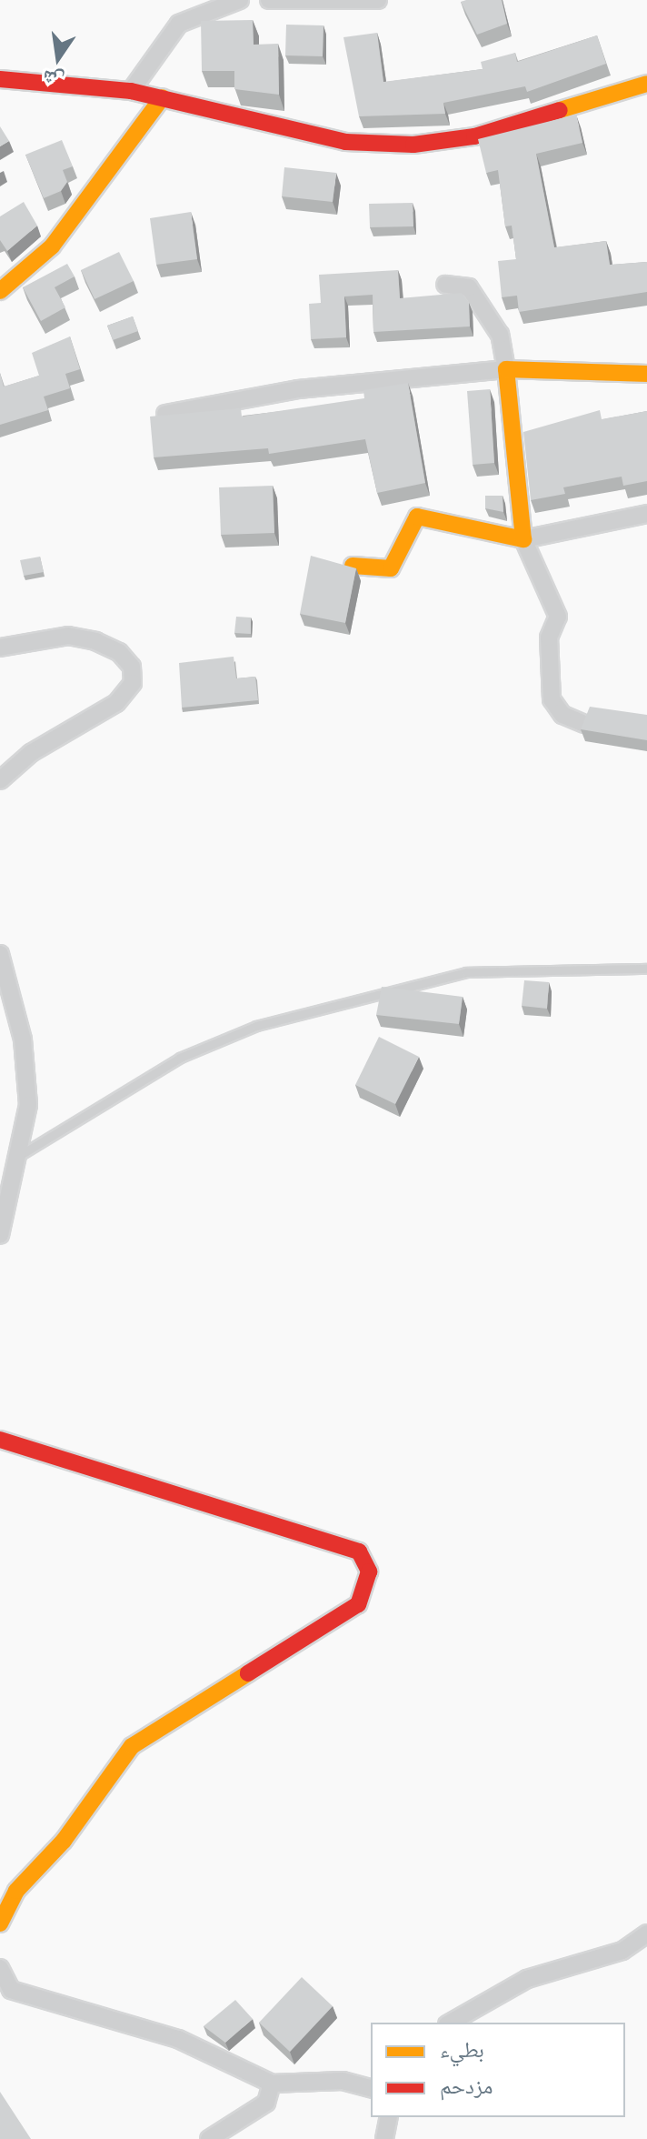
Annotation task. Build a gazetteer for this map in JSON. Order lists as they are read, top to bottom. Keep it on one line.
{"legend":["بطيء","مزدحم"],"north":"bottom"}
